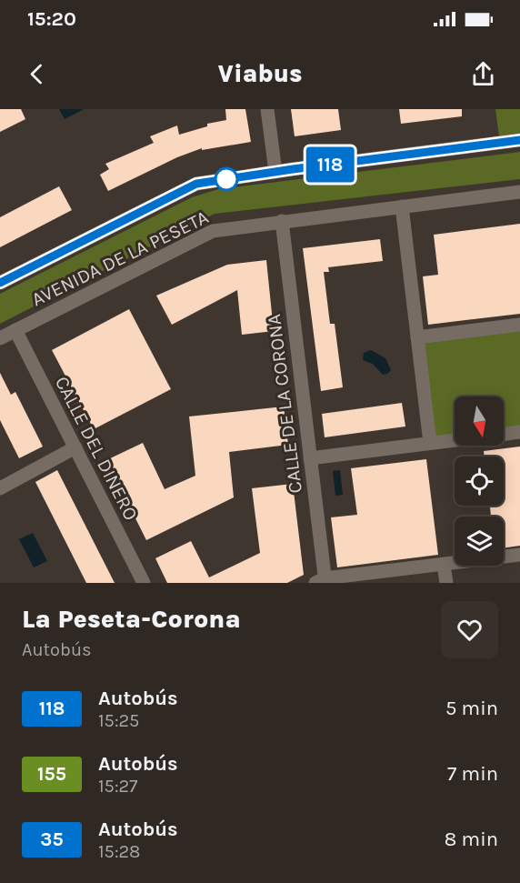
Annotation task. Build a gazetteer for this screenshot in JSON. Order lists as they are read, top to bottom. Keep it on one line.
{"streets":{"street":["AVENIDA DE LA PESETA","CALLE DE LA CORONA","CALLE DEL DINERO"]},"crossings":[["AVENIDA DE LA PESETA","CALLE DE LA CORONA"],["AVENIDA DE LA PESETA","CALLE DEL DINERO"]],"lines":["bus line 118"],"north":"bottom","page":{"status":"15:20","header":"Viabus","on_map":"118","heading":["La Peseta-Corona","Autobús"],"list":[{"mark":"118","name":"Autobús","note":"15:25","value":"5 min"},{"mark":"155","name":"Autobús","note":"15:27","value":"7 min"},{"mark":"35","name":"Autobús","note":"15:28","value":"8 min"}]}}
